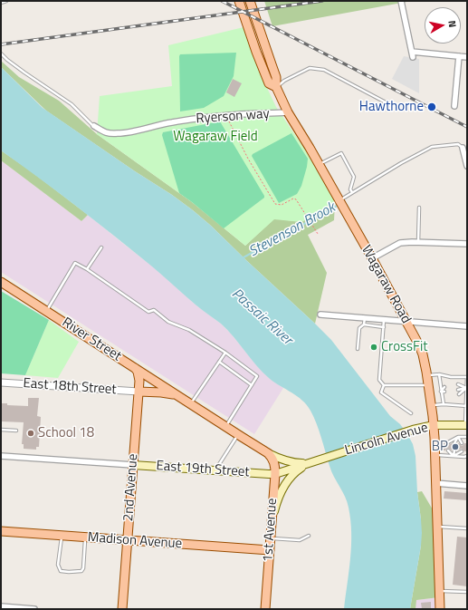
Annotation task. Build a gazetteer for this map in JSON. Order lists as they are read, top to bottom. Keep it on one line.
{"streets":{"main road":["Wagaraw Road","River Street","Lincoln Avenue","East 19th Street","2nd Avenue","1st Avenue","Madison Avenue"],"street":["Ryerson way","East 18th Street"]},"crossings":[["Ryerson way","Wagaraw Road"],["Wagaraw Road","Lincoln Avenue"],["River Street","East 18th Street"],["River Street","Lincoln Avenue"],["River Street","2nd Avenue"],["River Street","1st Avenue"],["East 18th Street","2nd Avenue"],["Lincoln Avenue","East 19th Street"],["Lincoln Avenue","1st Avenue"],["East 19th Street","2nd Avenue"],["East 19th Street","1st Avenue"],["2nd Avenue","Madison Avenue"],["1st Avenue","Madison Avenue"]],"water":["Stevenson Brook","Passaic River"],"parks":["Wagaraw Field"],"places":["Hawthorne","CrossFit","School 18","BP"],"north":"right"}
